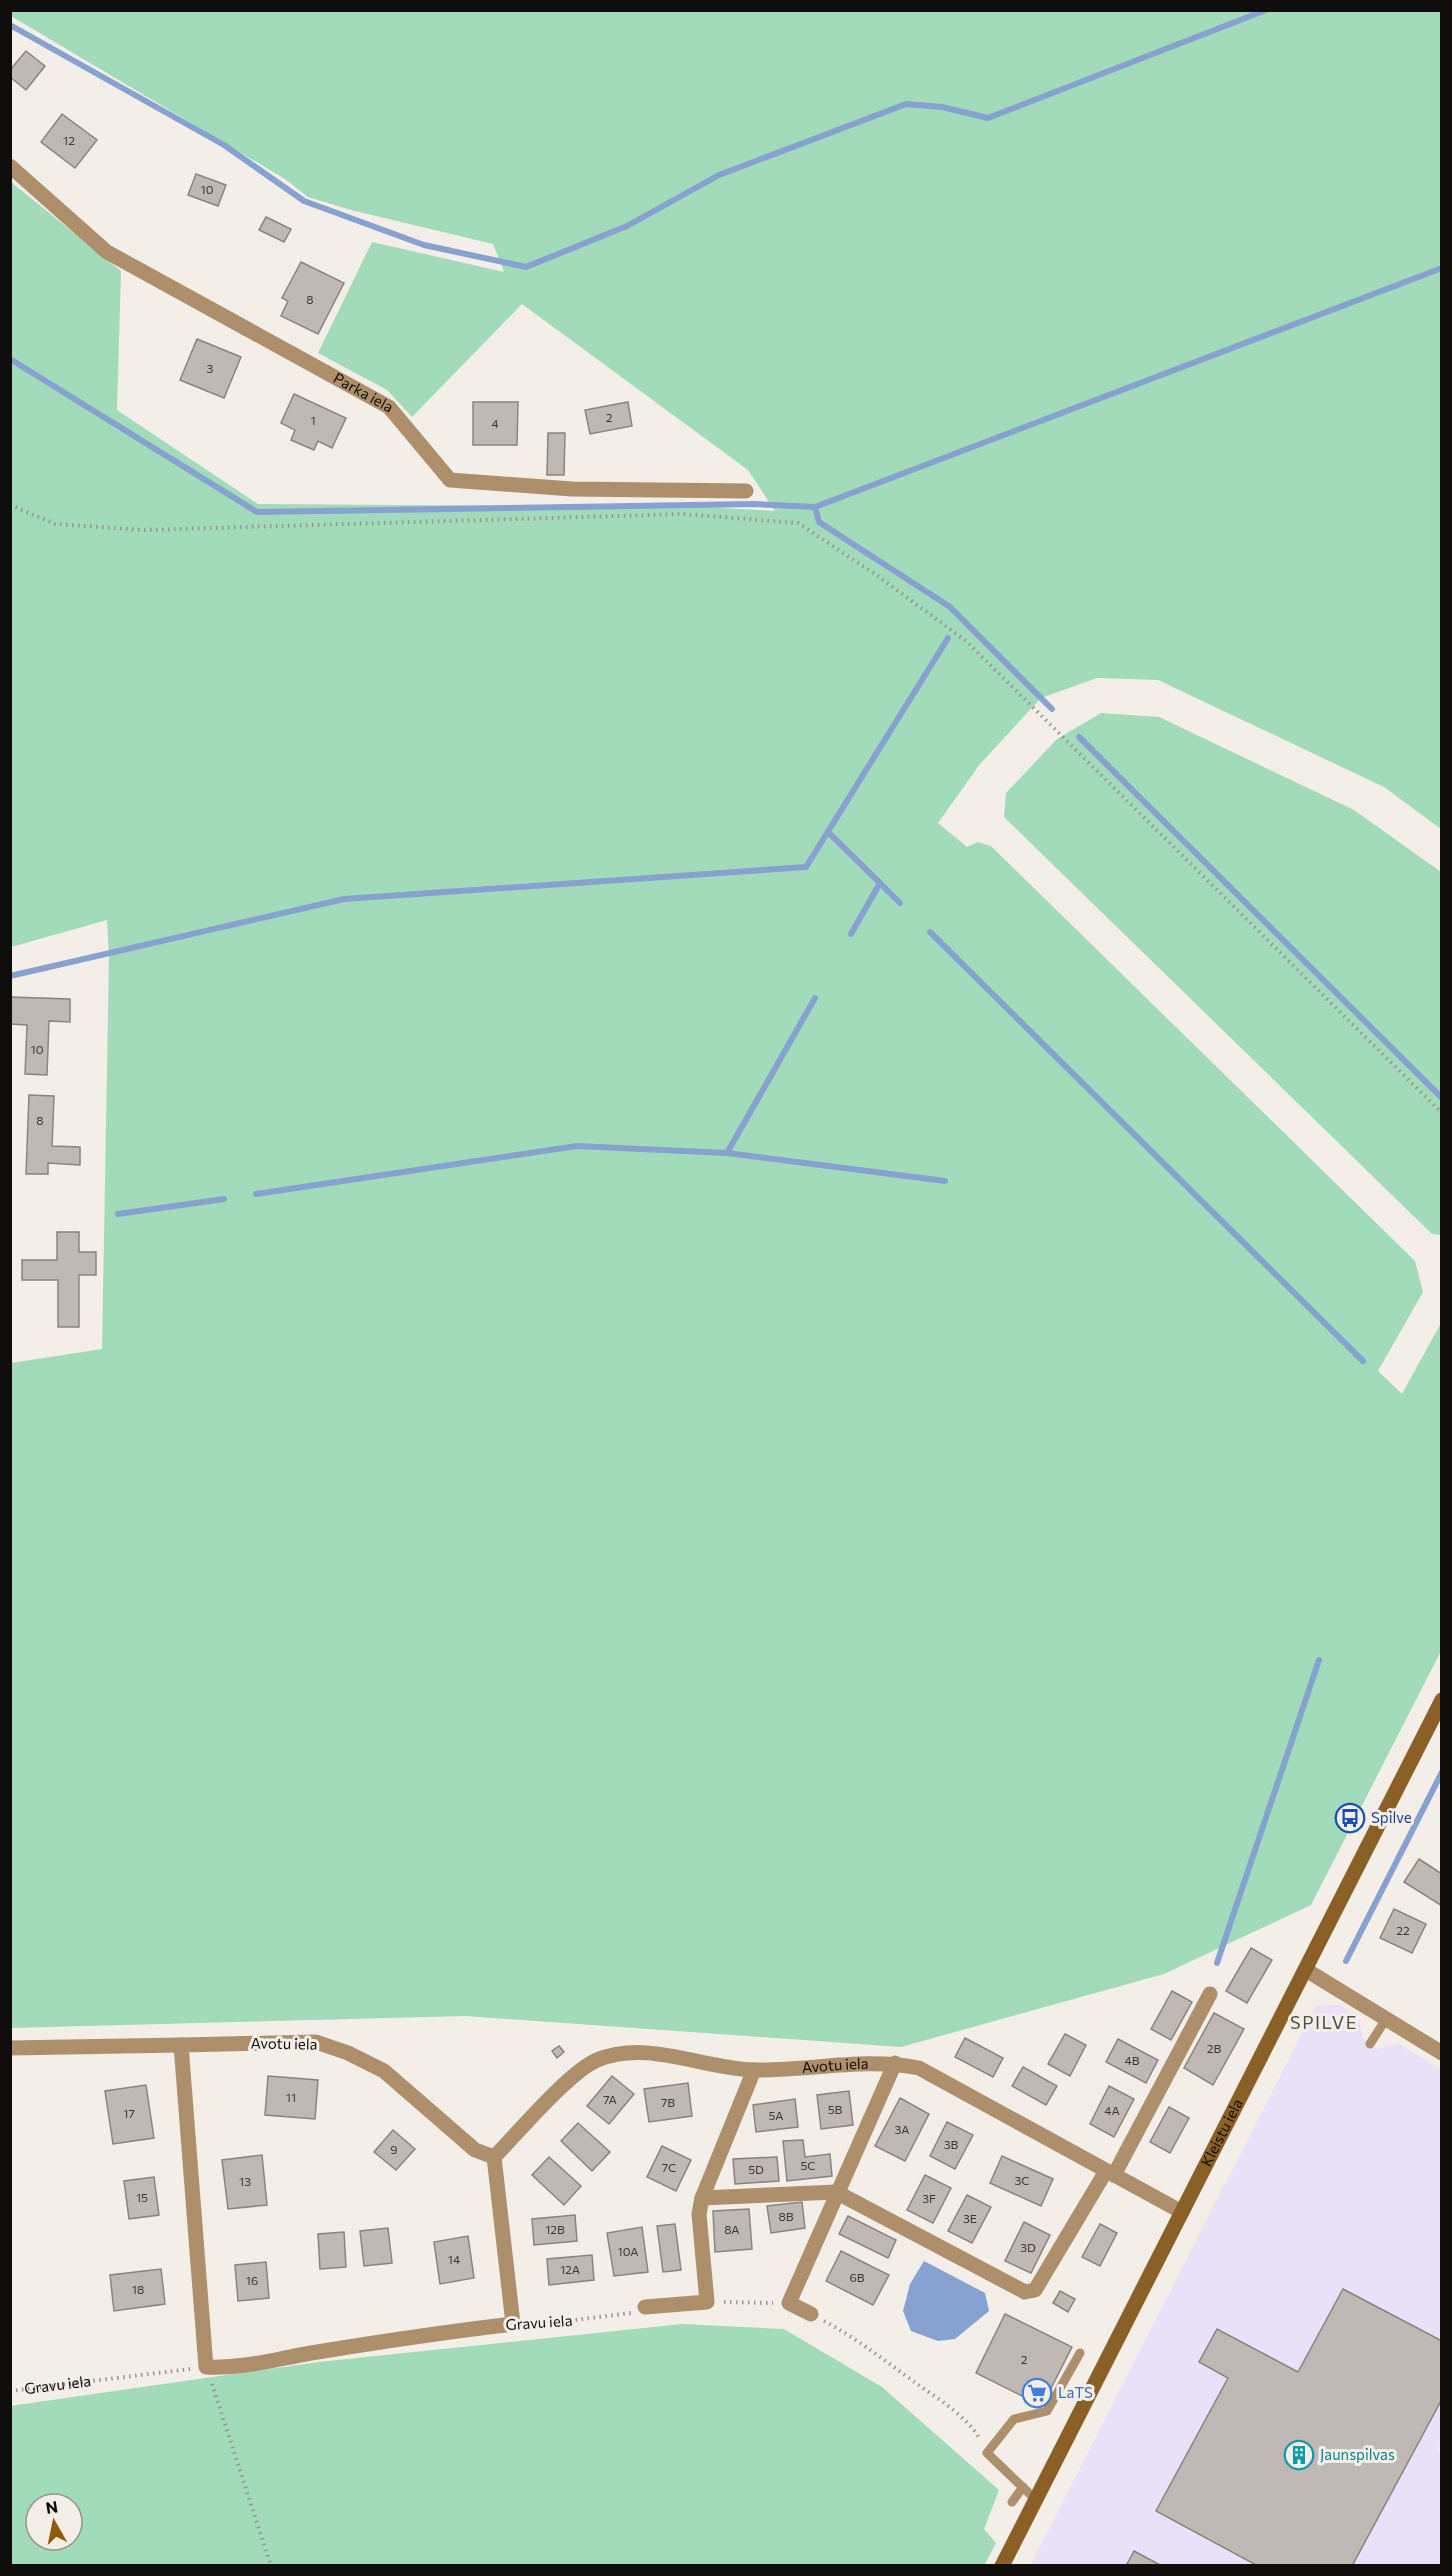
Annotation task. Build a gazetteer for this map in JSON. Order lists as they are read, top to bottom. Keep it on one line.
{"streets":{"street":["Parka iela","Avotu iela","Kleistu iela","Gravu iela"]},"crossings":[["Avotu iela","Kleistu iela"]],"districts":["SPILVE"],"places":{"bus stop":["Spilve"],"supermarket":["LaTS"],"building":["Jaunspilvas"]},"house_numbers":["12","10","8","3","2","1","4","10","8","22","2B","4B","11","7A","7B","5B","4A","17","5A","3A","3B","9","5C","7C","5D","3C","13","15","3F","8B","3E","12B","8A","3D","10A","14","12A","6B","16","18","2"],"north":"top"}
